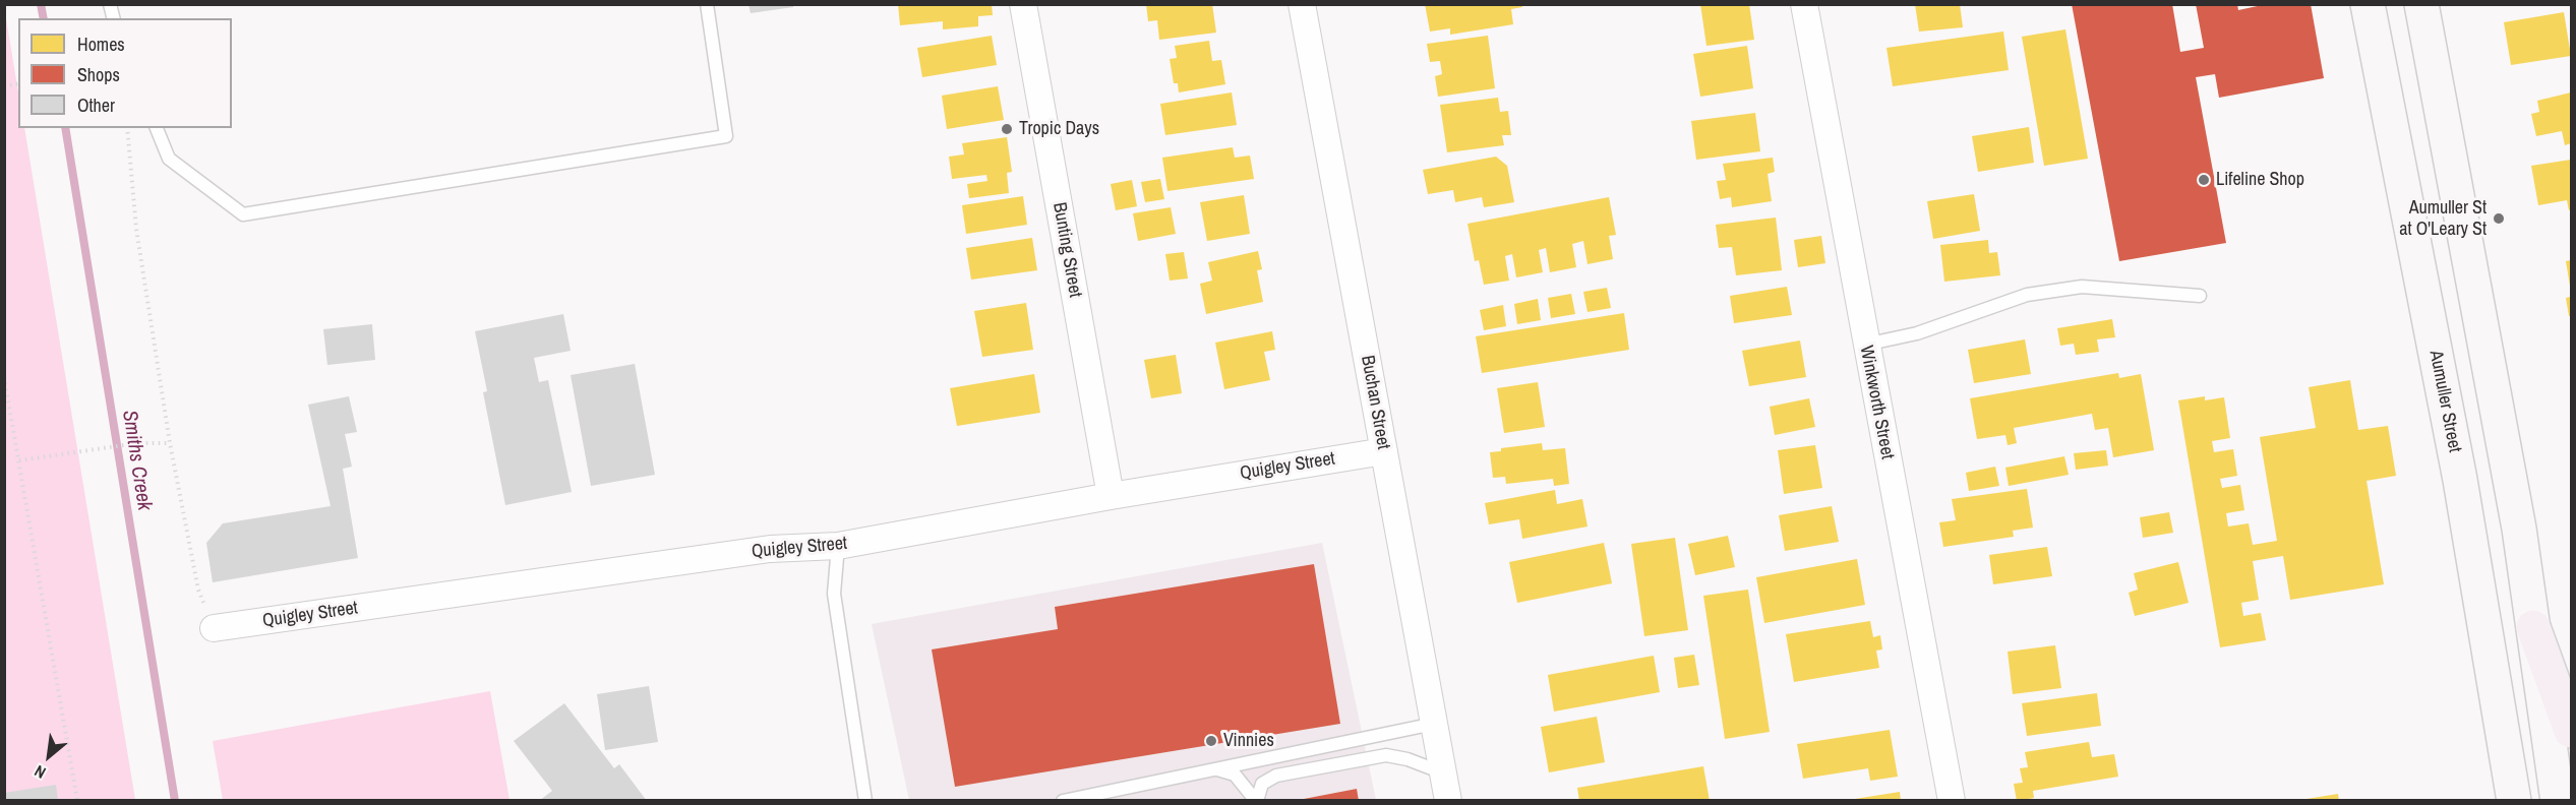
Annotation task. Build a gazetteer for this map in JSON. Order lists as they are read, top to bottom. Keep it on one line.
{"streets":{"main road":["Aumuller Street"],"street":["Bunting Street","Buchan Street","Winkworth Street","Quigley Street"]},"crossings":[["Bunting Street","Quigley Street"],["Buchan Street","Quigley Street"]],"water":["Smiths Creek"],"places":["Tropic Days","Lifeline Shop","Aumuller St at O'Leary St","Vinnies"],"legend":["Homes","Shops","Other"],"north":"bottom left"}
